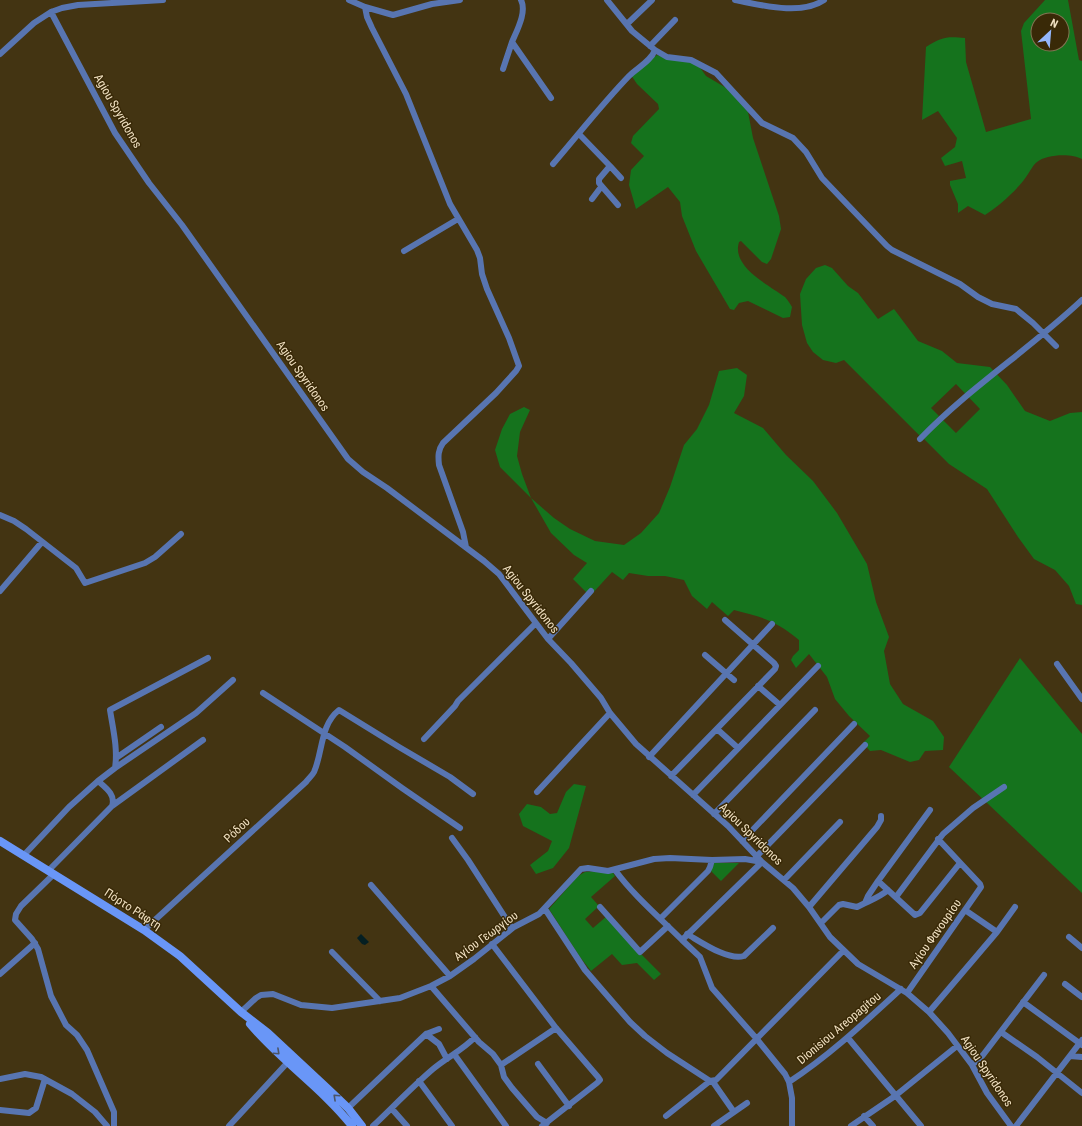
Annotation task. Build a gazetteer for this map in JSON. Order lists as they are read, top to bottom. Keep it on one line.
{"streets":{"main road":["Πόρτο Ράφτη"],"street":["Agiou Spyridonos","Ρόδου","Αγίου Φανουρίου","Αγίου Γεωργίου","Dionisiou Areopagitou"]},"crossings":[["Agiou Spyridonos","Αγίου Φανουρίου"],["Agiou Spyridonos","Αγίου Γεωργίου"],["Agiou Spyridonos","Dionisiou Areopagitou"],["Ρόδου","Πόρτο Ράφτη"],["Πόρτο Ράφτη","Αγίου Γεωργίου"]],"north":"top right"}
